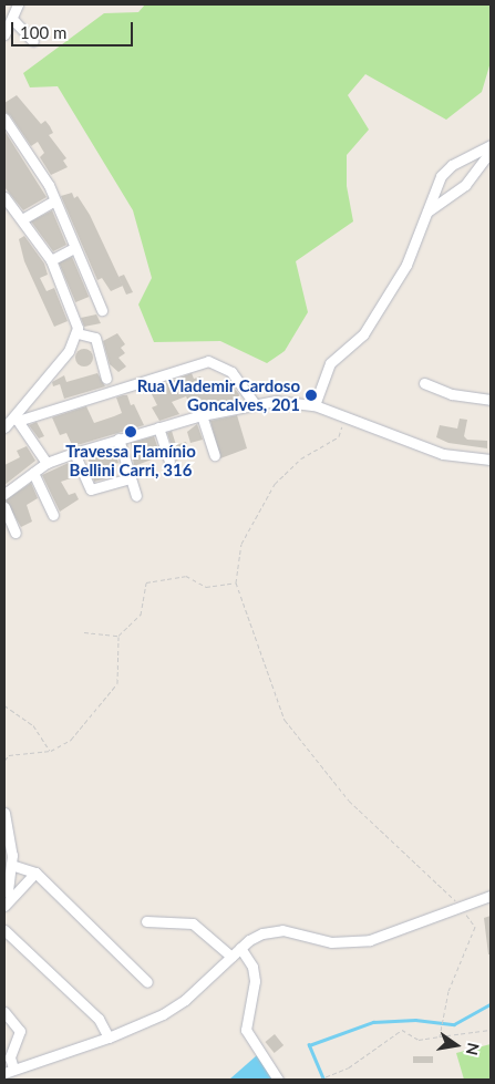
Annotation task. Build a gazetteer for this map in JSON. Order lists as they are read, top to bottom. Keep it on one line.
{"places":["Rua Vlademir Cardoso Goncalves, 201","Travessa Flamínio Bellini Carri, 316"],"scale_bar":"100 m","north":"right"}
